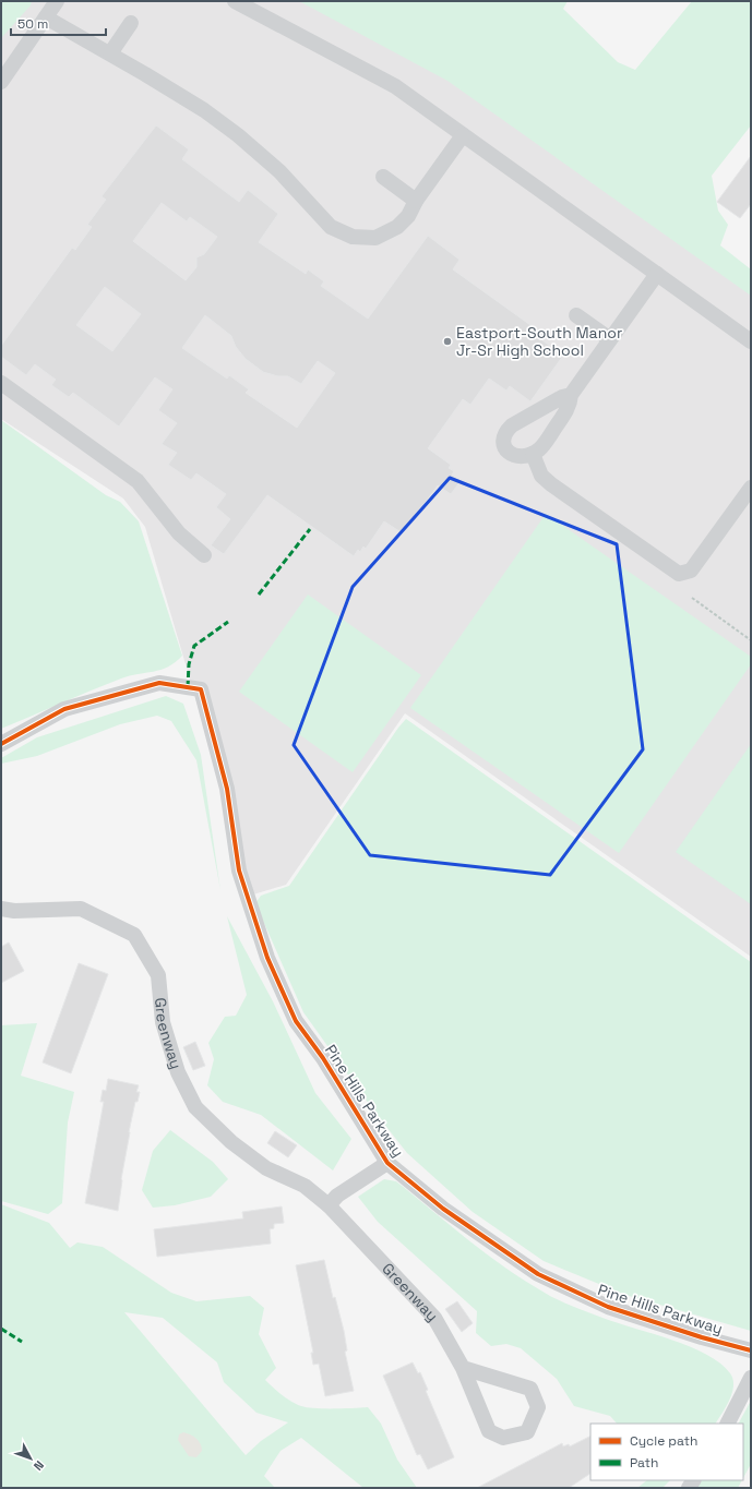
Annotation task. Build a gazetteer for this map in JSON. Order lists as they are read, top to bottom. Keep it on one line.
{"streets":{"street":["Greenway","Pine Hills Parkway"]},"places":["Eastport-South Manor Jr-Sr High School"],"legend":["Cycle path","Path"],"scale_bar":"50 m","north":"bottom right"}
